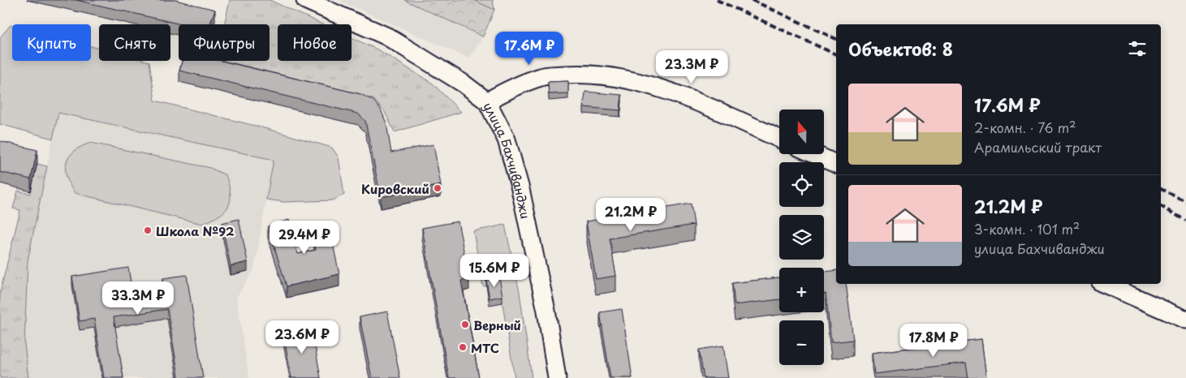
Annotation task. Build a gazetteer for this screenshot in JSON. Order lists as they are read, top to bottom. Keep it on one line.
{"streets":{"main road":["улица Бахчиванджи"]},"places":["Кировский","Школа №92","Верный","МТС"],"north":"top","page":{"chip":["Купить","Снять","Фильтры","Новое"],"heading":"Объектов: 8","price":["17.6M ₽","23.3M ₽","21.2M ₽","29.4M ₽","15.6M ₽","33.3M ₽","23.6M ₽","17.8M ₽"],"list":[{"name":"17.6M ₽","note":"2-комн. · 76 m² · Арамильский тракт"},{"name":"21.2M ₽","note":"3-комн. · 101 m² · улица Бахчиванджи"}],"map_buttons":["+","−"]}}
